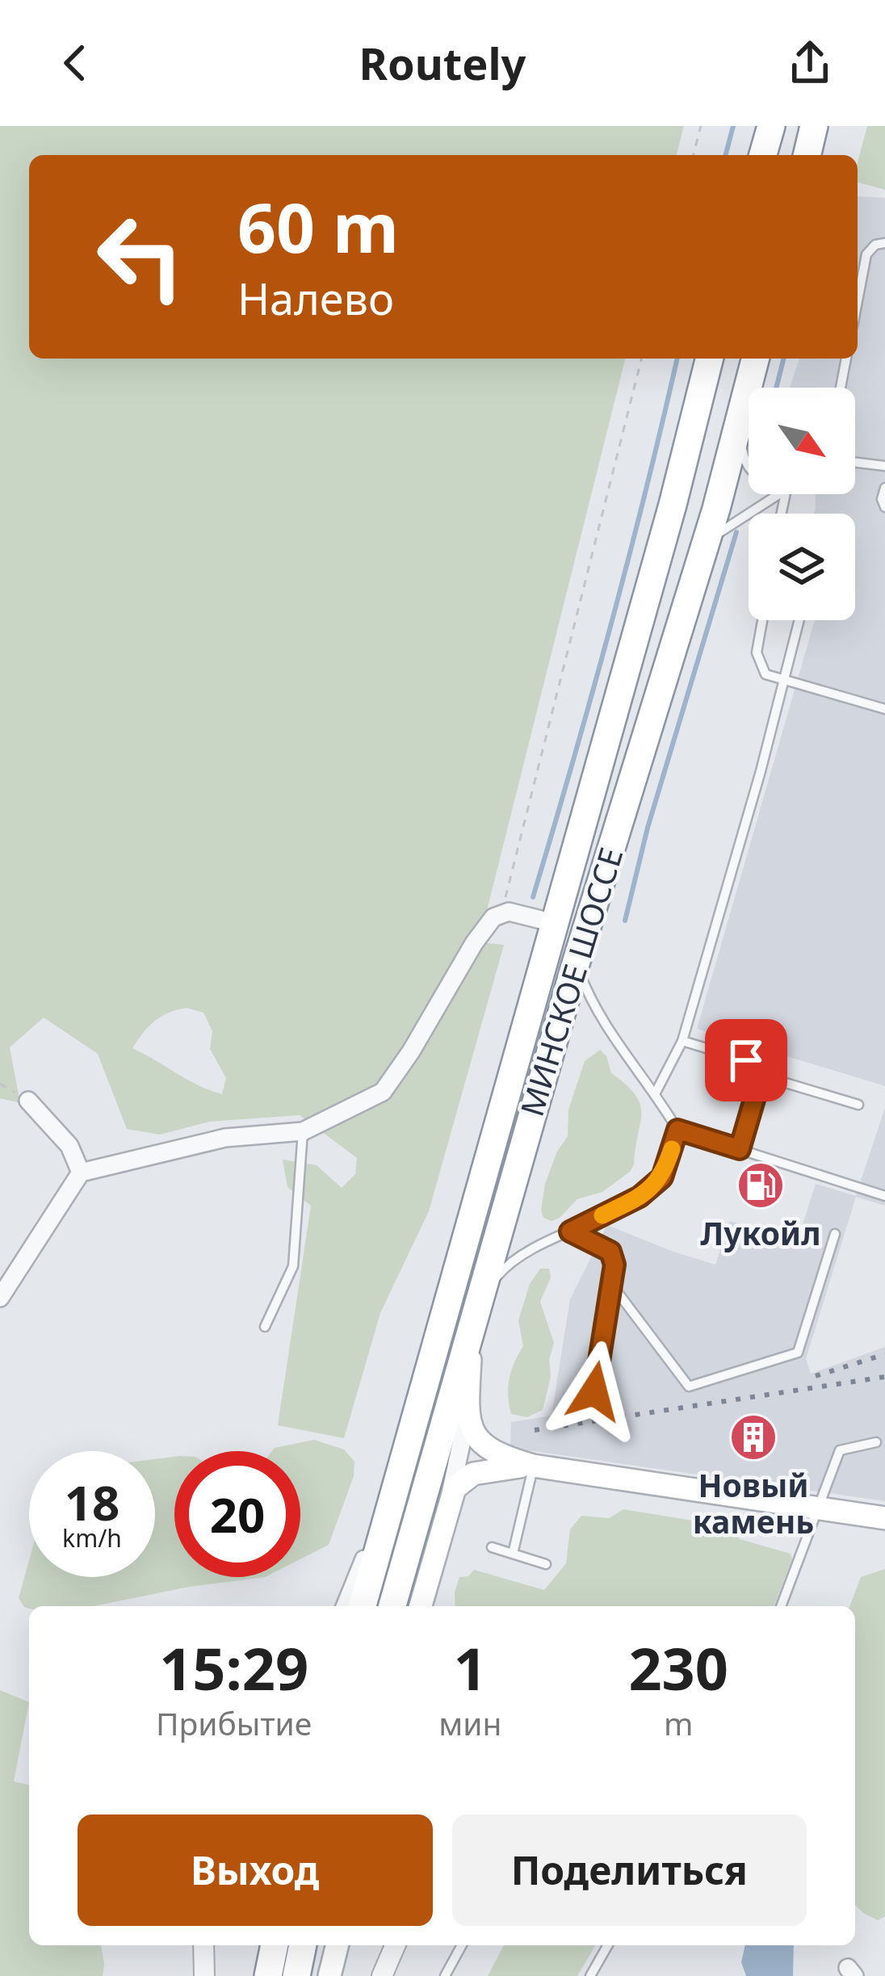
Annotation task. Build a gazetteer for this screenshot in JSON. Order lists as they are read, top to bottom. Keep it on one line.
{"streets":{"highway":["МИНСКОЕ ШОССЕ"]},"places":{"fuel station":["Лукойл"],"building":["Новый камень"]},"north":"bottom right","page":{"header":"Routely","turn":["60 m","Налево"],"speed":"18 km/h","limit":"20","eta":["15:29","Прибытие","1","мин","230","m"],"buttons":["Выход","Поделиться"]}}
